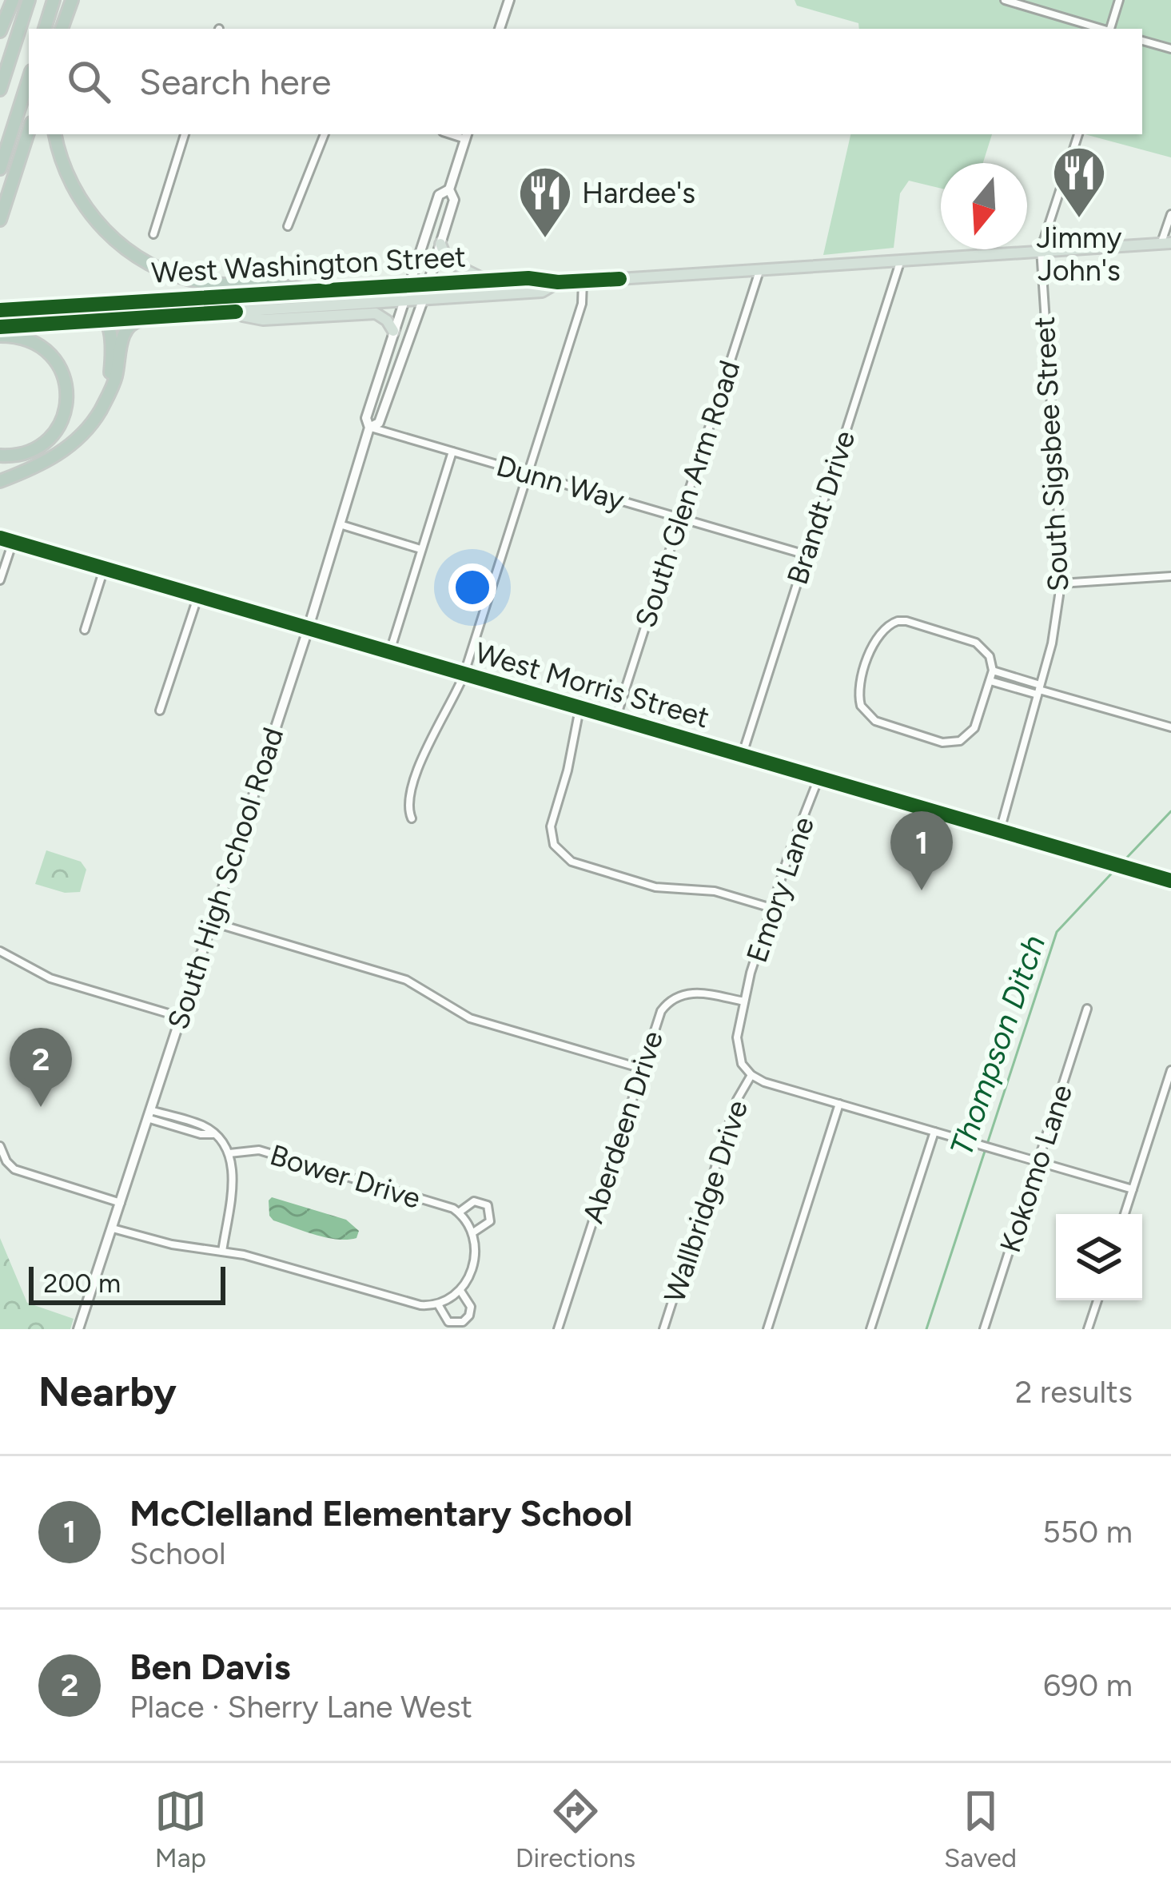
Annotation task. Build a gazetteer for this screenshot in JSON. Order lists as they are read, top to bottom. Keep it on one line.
{"streets":{"main road":["West Washington Street"],"street":["South Sigsbee Street","Dunn Way","South Glen Arm Road","Brandt Drive","West Morris Street","South High School Road","Emory Lane","Aberdeen Drive","Kokomo Lane","Bower Drive","Wallbridge Drive"]},"crossings":[["West Washington Street","South Sigsbee Street"],["West Washington Street","South Glen Arm Road"],["West Washington Street","Brandt Drive"],["West Washington Street","South High School Road"],["South Sigsbee Street","West Morris Street"],["Dunn Way","South Glen Arm Road"],["Dunn Way","Brandt Drive"],["Dunn Way","South High School Road"],["South Glen Arm Road","West Morris Street"],["Brandt Drive","West Morris Street"],["West Morris Street","South High School Road"],["West Morris Street","Emory Lane"],["Emory Lane","Aberdeen Drive"],["Emory Lane","Wallbridge Drive"]],"water":["Thompson Ditch"],"places":{"restaurant":["Jimmy John's","Hardee's"]},"scale_bar":"200 m","north":"bottom","page":{"search":"Search here","pins":["1","2"],"scale":"200 m","heading":["Nearby","2 results"],"list":[{"mark":"1","name":"McClelland Elementary School","note":"School","value":"550 m"},{"mark":"2","name":"Ben Davis","note":"Place · Sherry Lane West","value":"690 m"}],"nav":["Map","Directions","Saved"]}}
